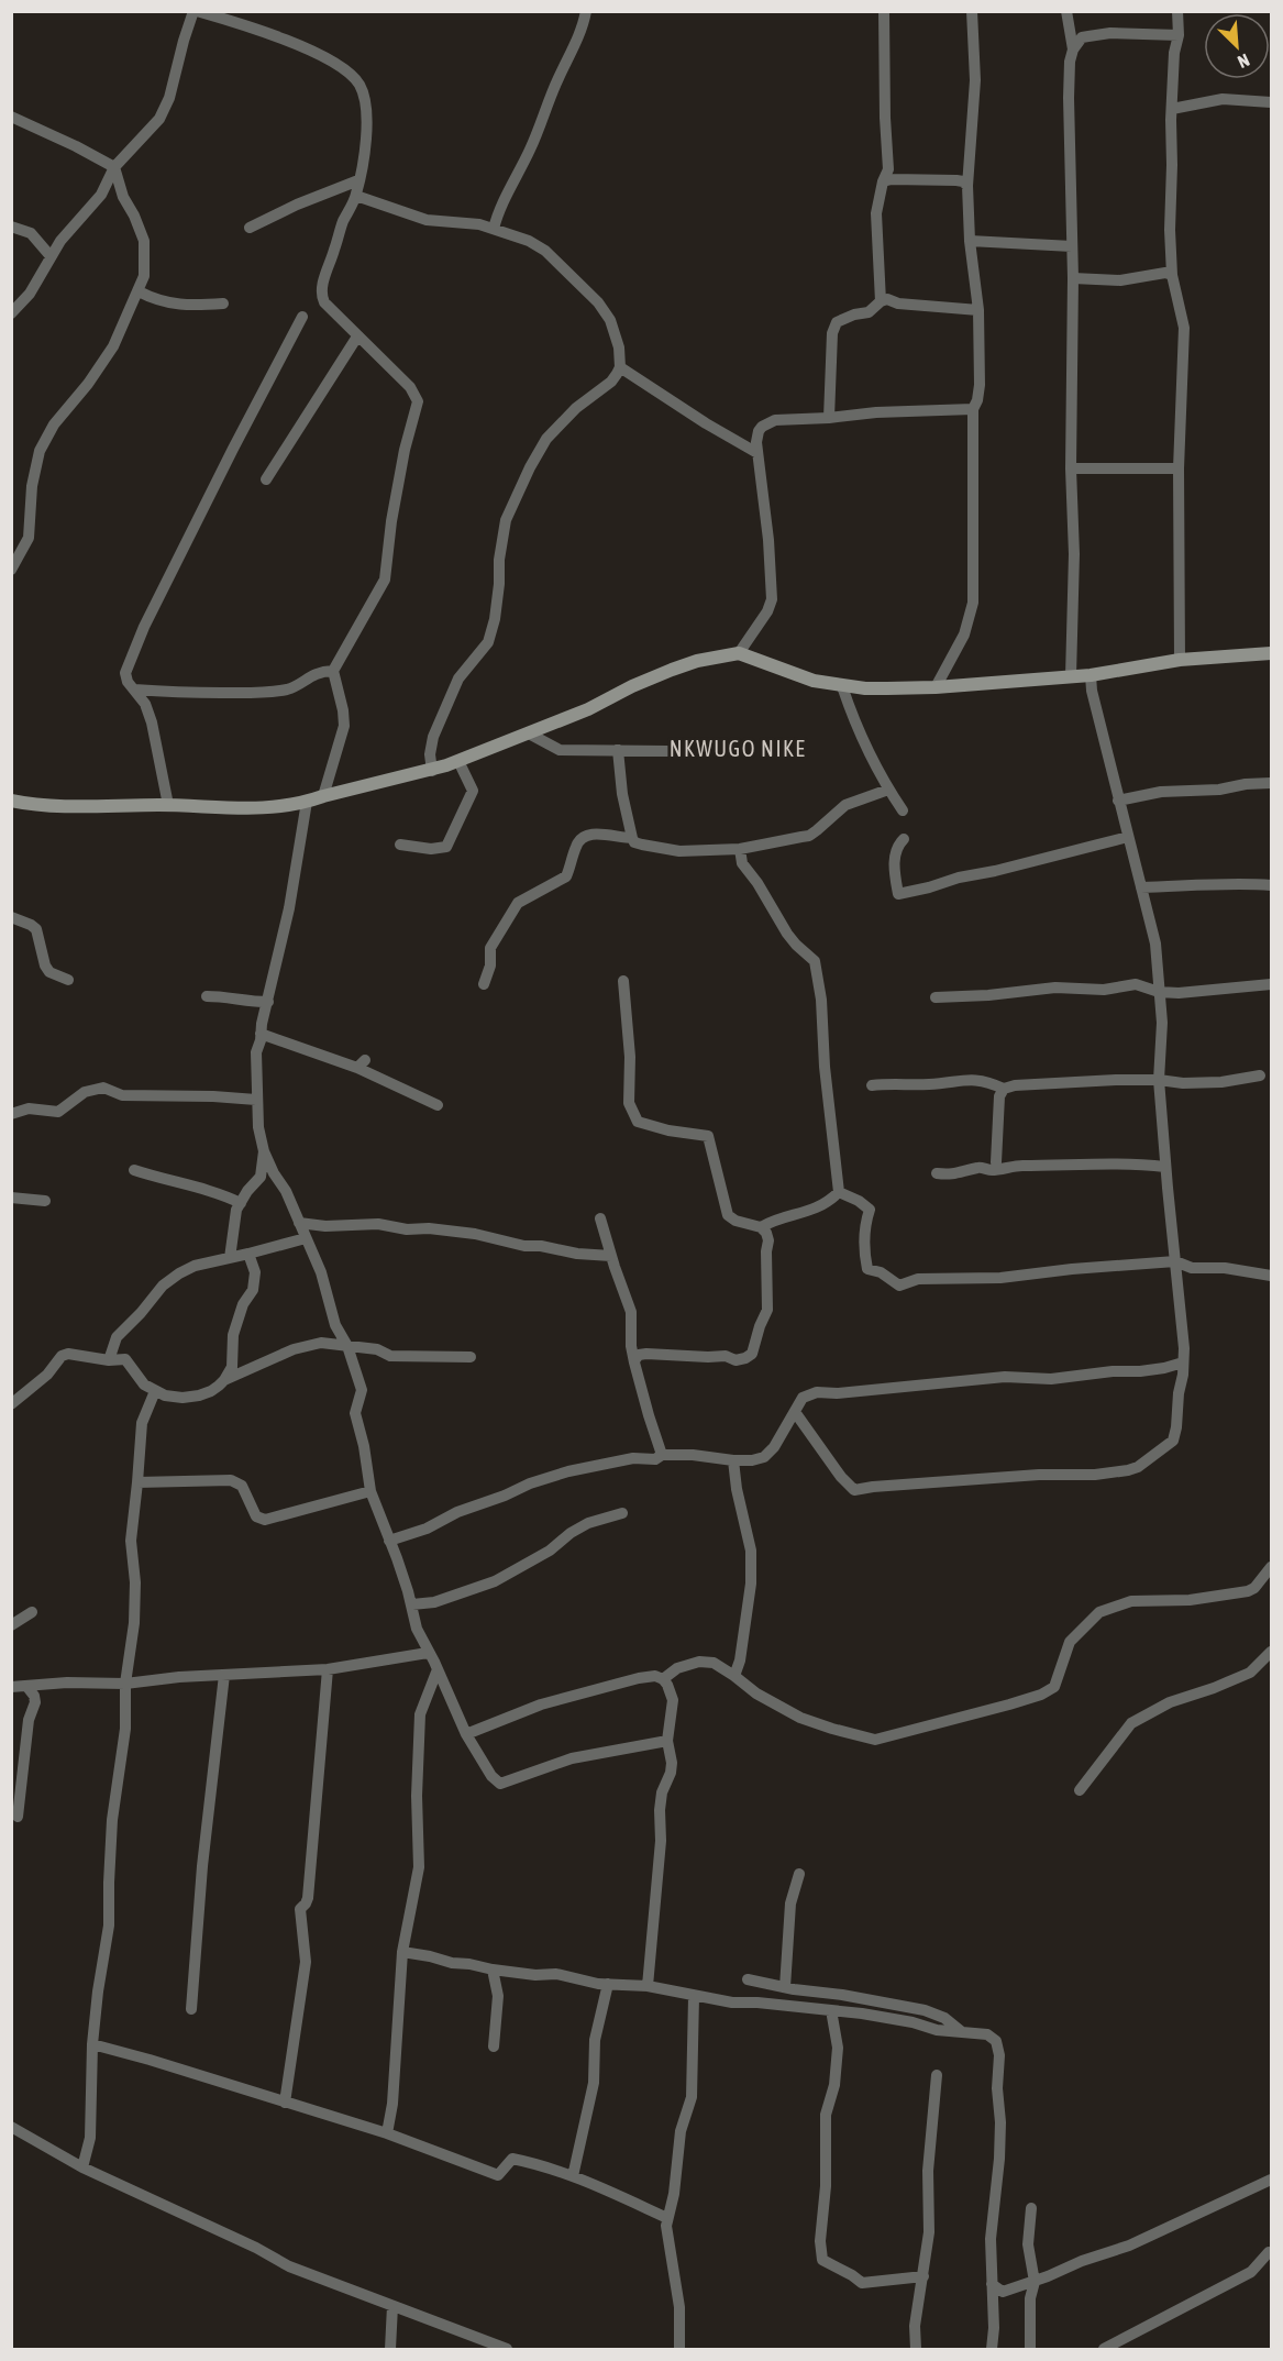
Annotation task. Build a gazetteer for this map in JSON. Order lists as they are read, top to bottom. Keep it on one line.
{"districts":["NKWUGO NIKE"],"north":"bottom right"}
